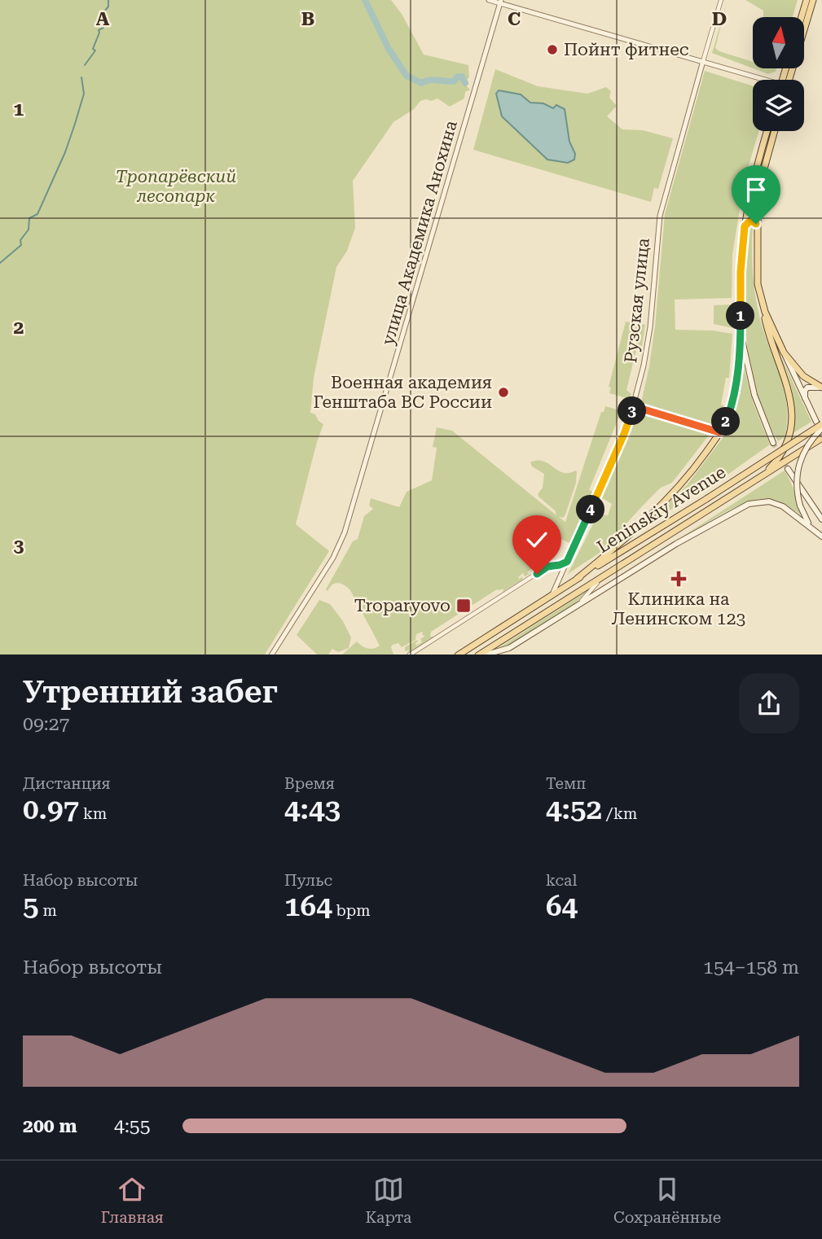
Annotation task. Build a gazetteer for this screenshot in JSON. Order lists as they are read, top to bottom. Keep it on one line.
{"streets":{"main road":["Leninskiy Avenue"],"street":["улица Академика Анохина","Рузская улица"]},"crossings":[["Рузская улица","Leninskiy Avenue"]],"parks":["Тропарёвский лесопарк"],"places":{"other":["Пойнт фитнес","Военная академия Генштаба ВС России"],"health":["Клиника на Ленинском 123"],"transit":["Troparyovo"]},"north":"top","page":{"pins":["1","3","2","4"],"heading":["Утренний забег","09:27"],"stats":[["Дистанция","0.97 km"],["Время","4:43"],["Темп","4:52 /km"],["Набор высоты","5 m"],["Пульс","164 bpm"],["kcal","64"]],"chart":["Набор высоты","154–158 m"],"list":[{"name":"200 m","note":"4:55"}],"tabs":["Главная","Карта","Сохранённые"]},"grid":{"columns":["A","B","C","D"],"rows":["1","2","3"]}}
